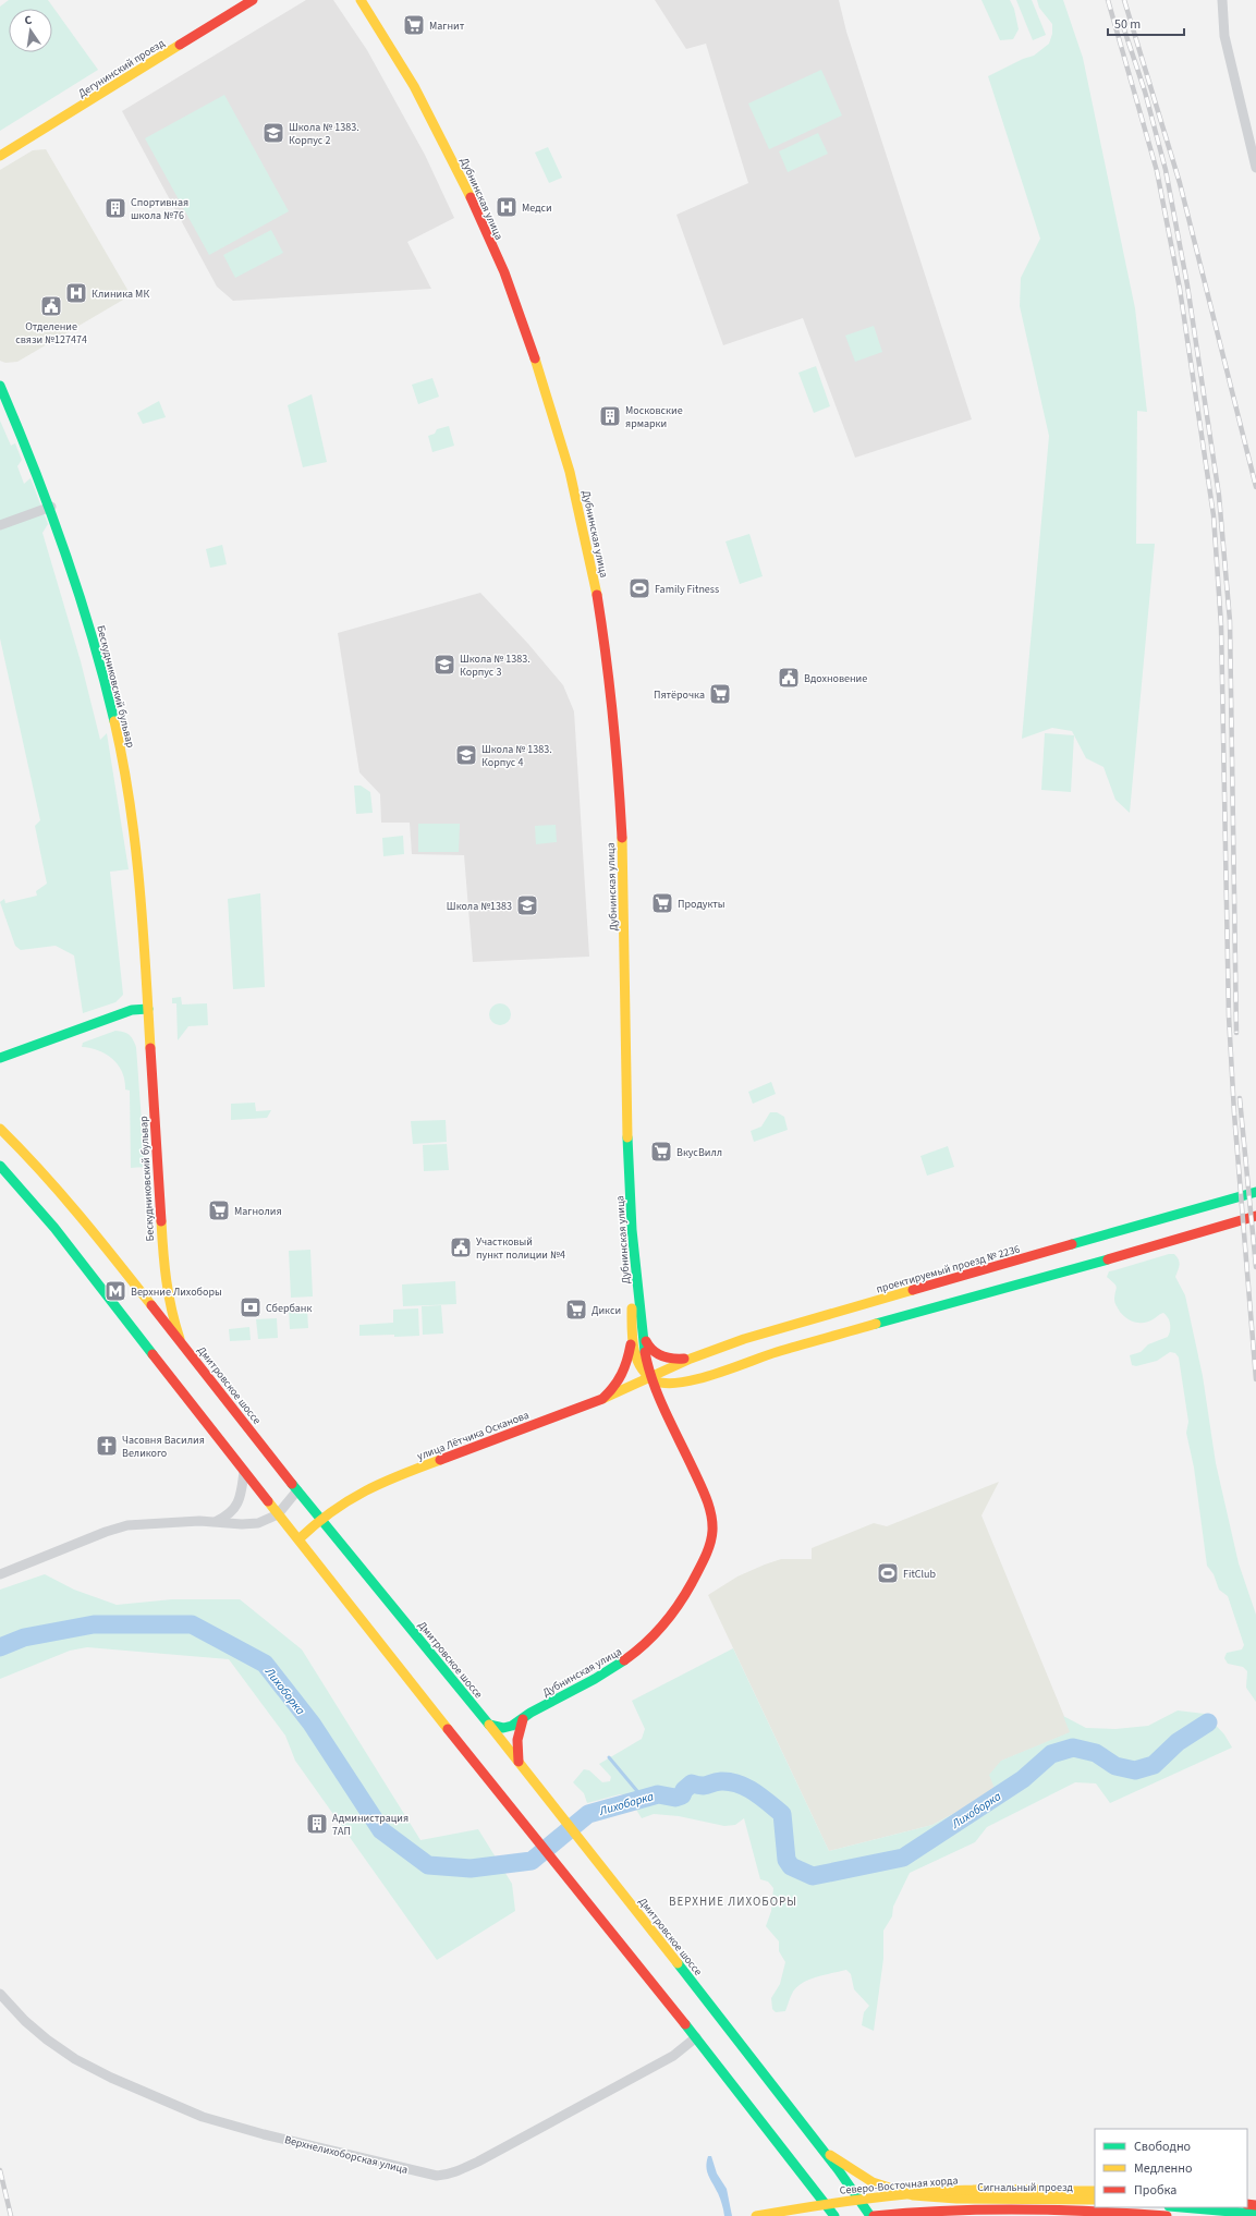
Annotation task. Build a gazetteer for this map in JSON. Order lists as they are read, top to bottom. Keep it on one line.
{"streets":{"main road":["Дегунинский проезд","Дубнинская улица","Бескудниковский бульвар","проектируемый проезд № 2236","Дмитровское шоссе","улица Лётчика Осканова","Северо-Восточная хорда","Сигнальный проезд"],"street":["Верхнелихоборская улица"]},"crossings":[["Дубнинская улица","проектируемый проезд № 2236"],["Дубнинская улица","Дмитровское шоссе"],["Дубнинская улица","улица Лётчика Осканова"],["Бескудниковский бульвар","Дмитровское шоссе"],["проектируемый проезд № 2236","улица Лётчика Осканова"],["Дмитровское шоссе","улица Лётчика Осканова"],["Дмитровское шоссе","Сигнальный проезд"]],"districts":["ВЕРХНИЕ ЛИХОБОРЫ"],"water":["Лихоборка"],"places":{"supermarket":["Магнит","Пятёрочка","Продукты","ВкусВилл","Магнолия","Дикси"],"school or university":["Школа № 1383. Корпус 2","Школа № 1383. Корпус 3","Школа № 1383. Корпус 4","Школа №1383"],"hospital":["Медси","Клиника МК"],"building":["Спортивная школа №76","Московские ярмарки","Администрация 7АП"],"public building":["Отделение связи №127474","Вдохновение","Участковый пункт полиции №4"],"sports":["Family Fitness","FitClub"],"metro station":["Верхние Лихоборы"],"bank":["Сбербанк"],"church":["Часовня Василия Великого"]},"legend":["Свободно","Медленно","Пробка"],"scale_bar":"50 m","north":"top"}
